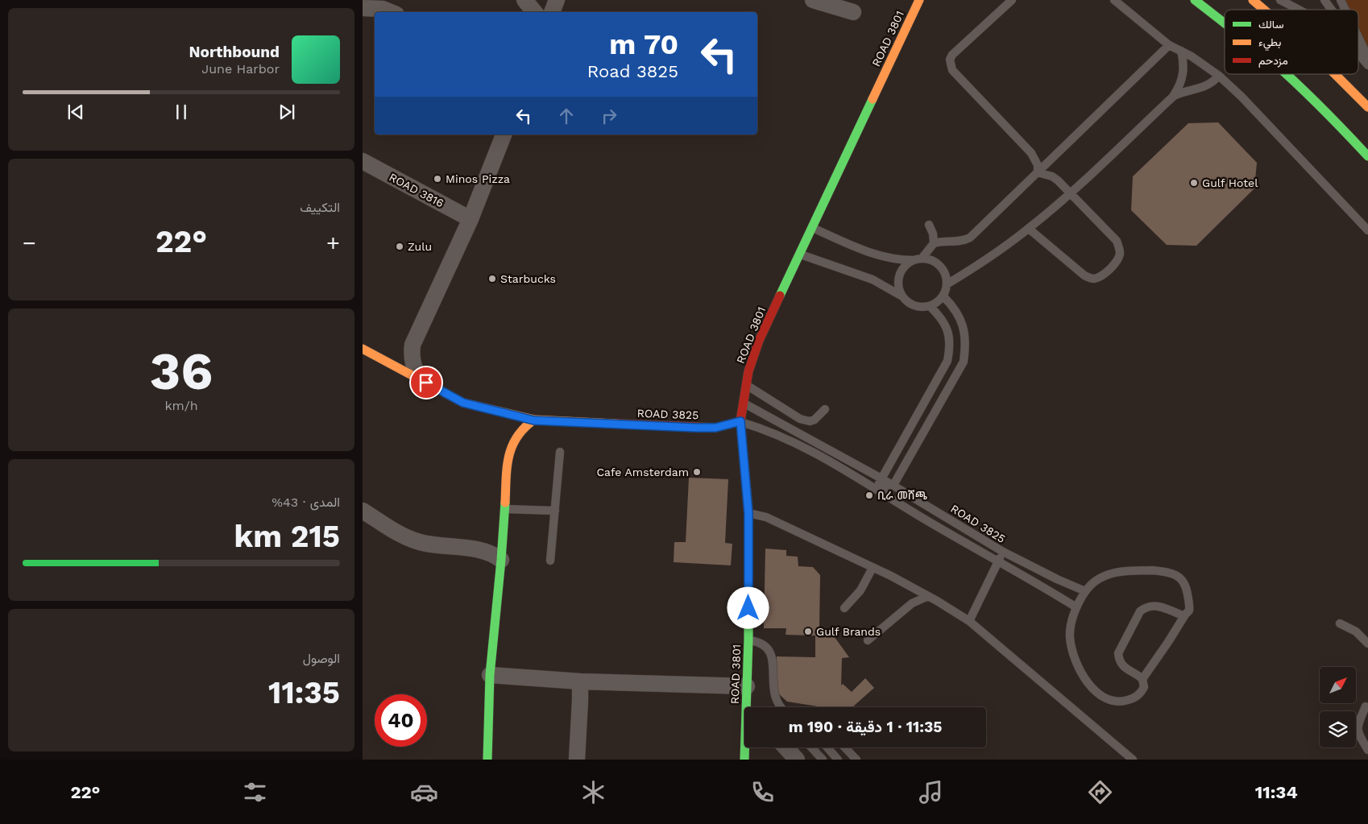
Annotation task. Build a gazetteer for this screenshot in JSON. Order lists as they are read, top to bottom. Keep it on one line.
{"streets":{"street":["ROAD 3801","ROAD 3816","ROAD 3825"]},"crossings":[["ROAD 3801","ROAD 3825"]],"places":["Minos Pizza","Gulf Hotel","Zulu","Starbucks","Cafe Amsterdam","ቢራ መሸጫ","Gulf Brands"],"legend":["سالك","بطيء","مزدحم"],"north":"top right","page":{"turn":["70 m","Road 3825"],"song":["Northbound","June Harbor"],"tile":["التكييف",["36","km/h"],["المدى · 43%","215 km"],["الوصول","11:35"]],"heat":["−","22°","+"],"limit":"40","trip":"11:35 · 1 دقيقة · 190 m","tabs":["11:34","22°"]}}
